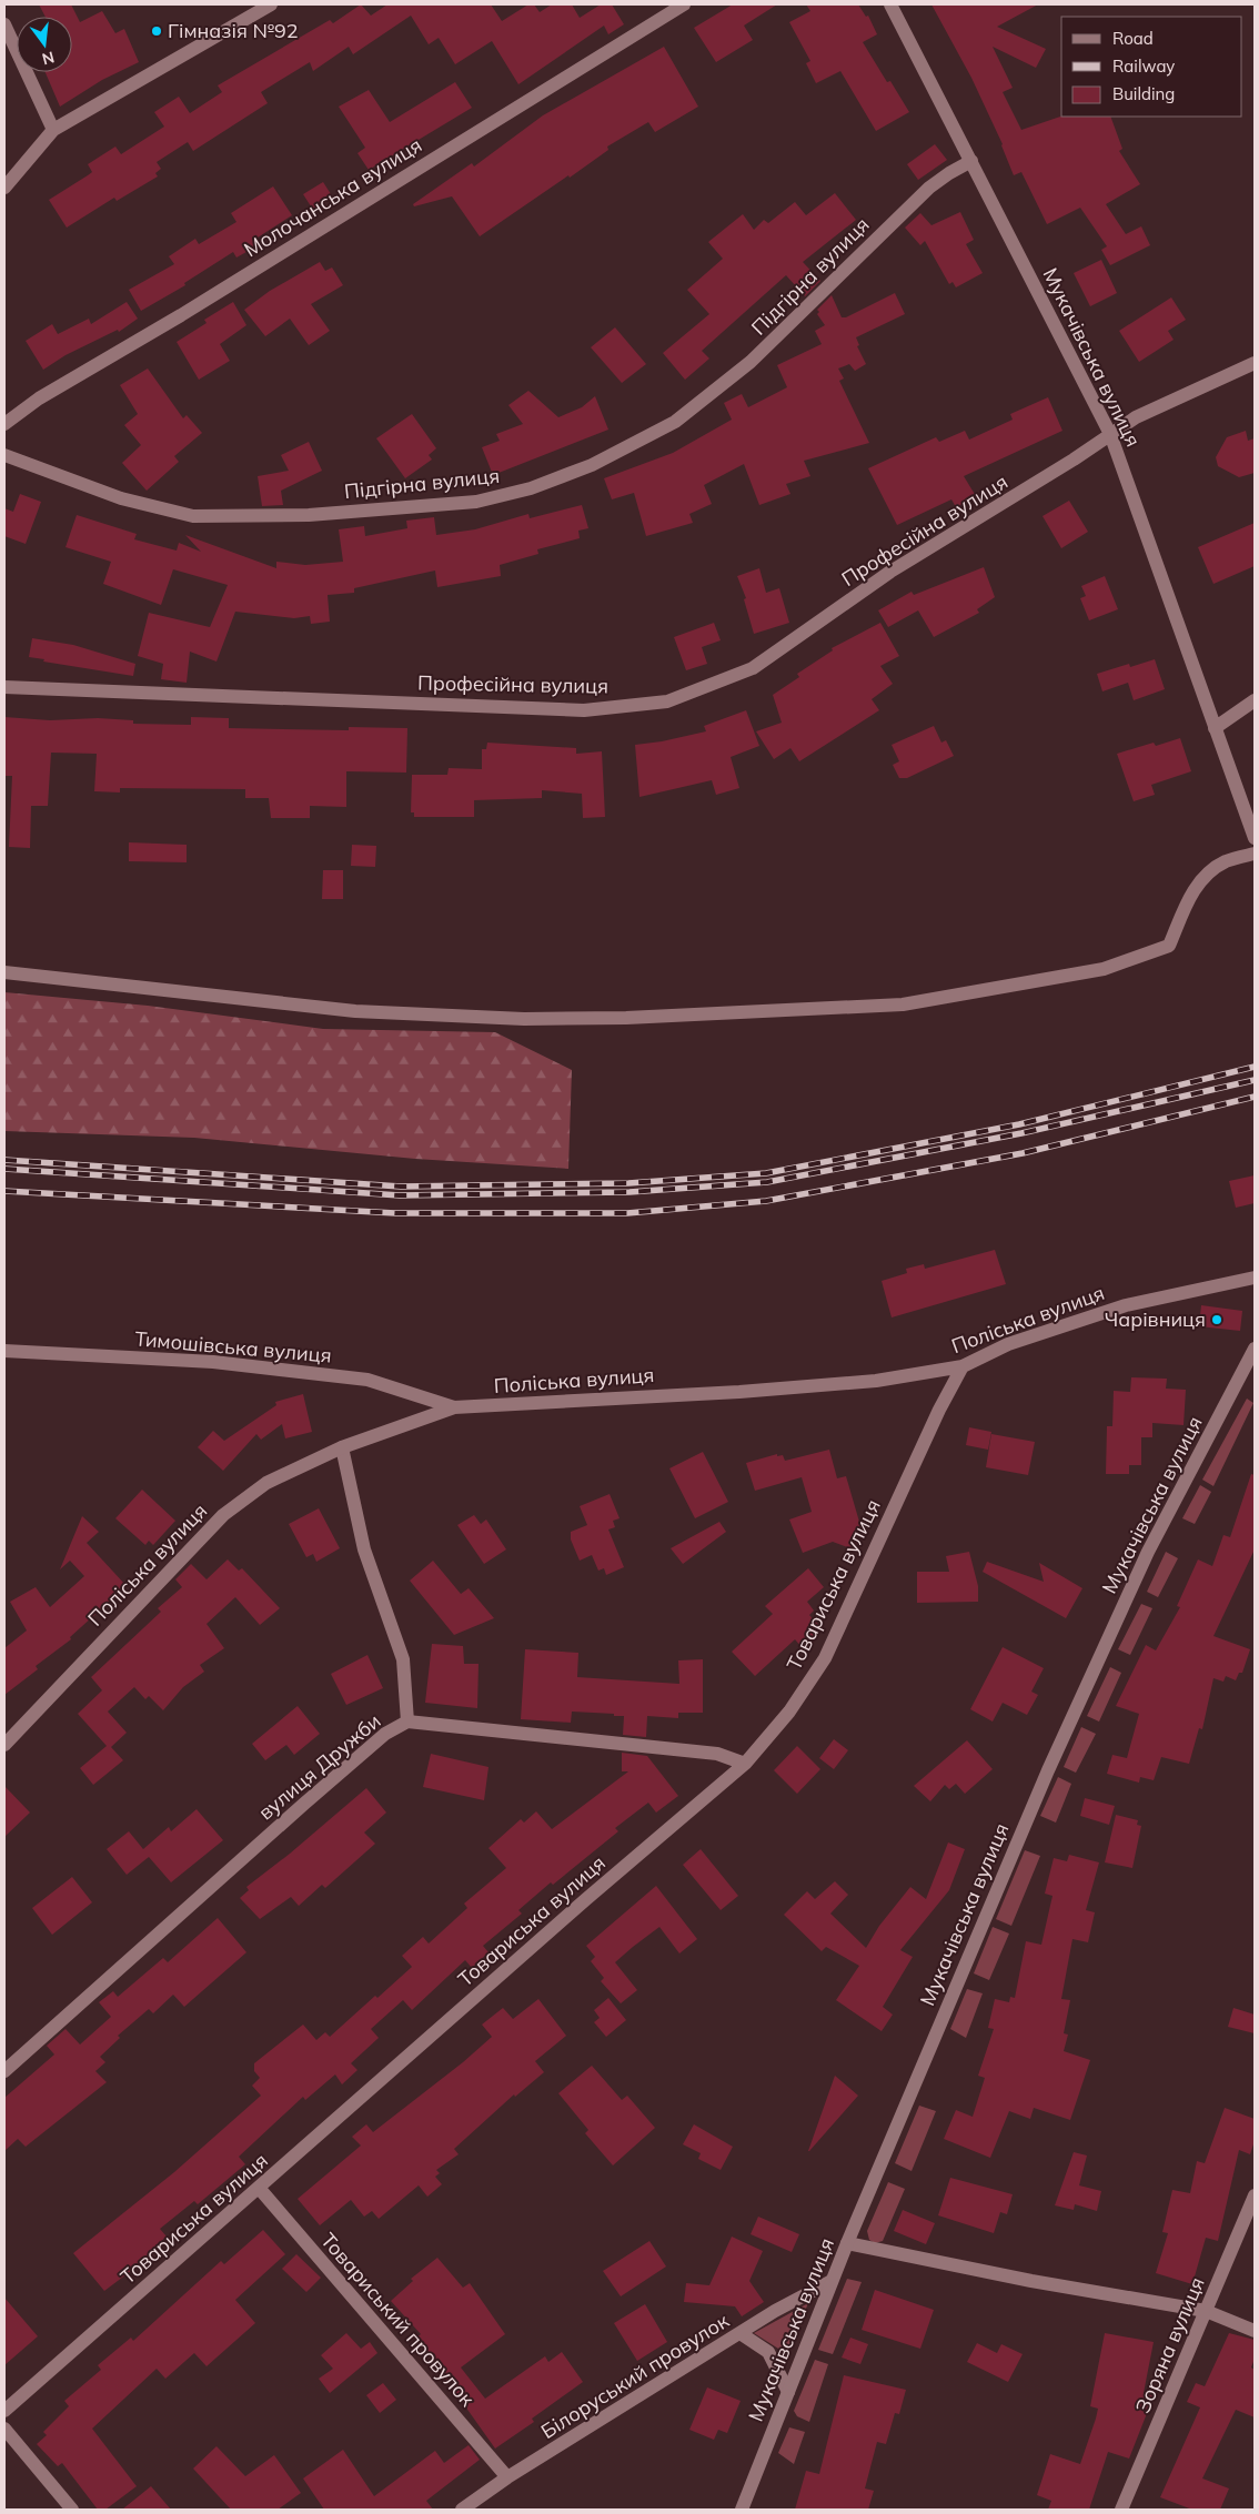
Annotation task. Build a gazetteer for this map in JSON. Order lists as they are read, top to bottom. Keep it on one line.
{"streets":{"street":["Молочанська вулиця","Підгірна вулиця","Мукачівська вулиця","Професійна вулиця","Поліська вулиця","Тимошівська вулиця","Товариська вулиця","вулиця Дружби","Товариський провулок","Зоряна вулиця","Білоруський провулок"]},"crossings":[["Підгірна вулиця","Мукачівська вулиця"],["Мукачівська вулиця","Професійна вулиця"],["Мукачівська вулиця","Білоруський провулок"],["Поліська вулиця","Тимошівська вулиця"],["Поліська вулиця","Товариська вулиця"],["Товариська вулиця","вулиця Дружби"],["Товариська вулиця","Товариський провулок"],["Товариський провулок","Білоруський провулок"]],"places":["Гімназія №92","Чарівниця"],"legend":["Road","Railway","Building"],"north":"bottom"}
